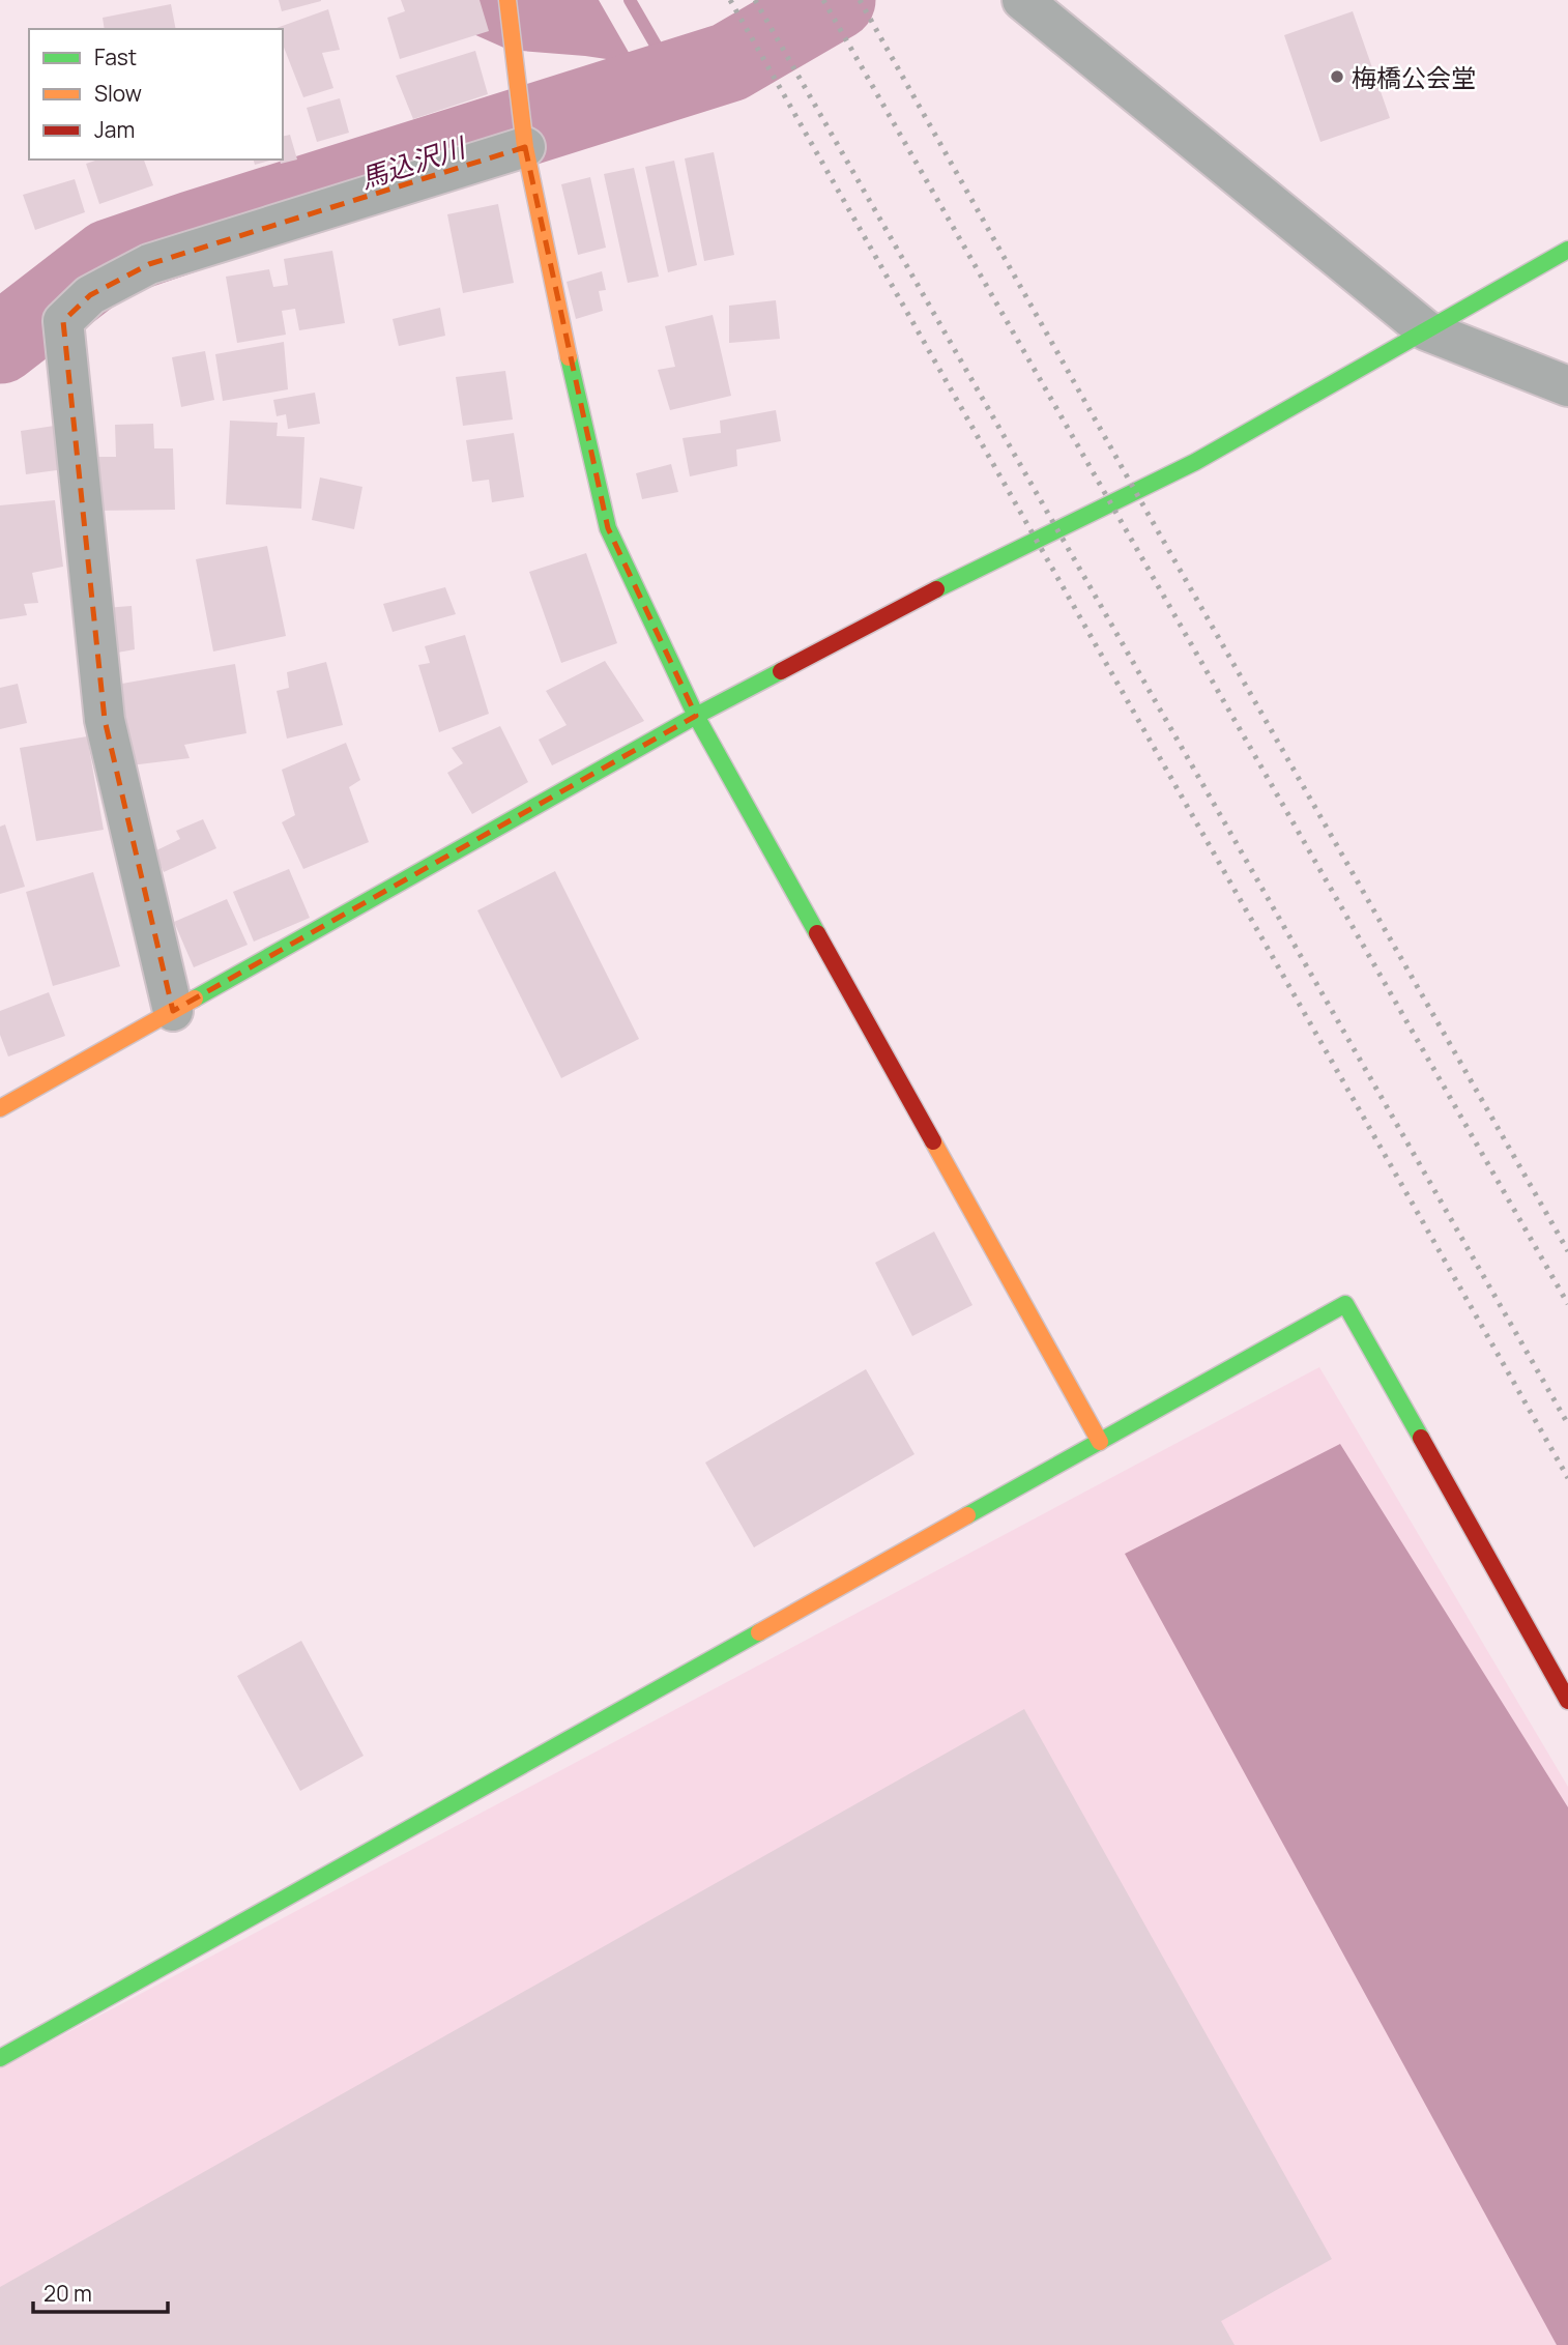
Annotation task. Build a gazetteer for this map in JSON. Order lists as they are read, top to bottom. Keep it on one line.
{"water":["馬込沢川"],"places":["梅橋公会堂"],"legend":["Fast","Slow","Jam"],"scale_bar":"20 m"}
